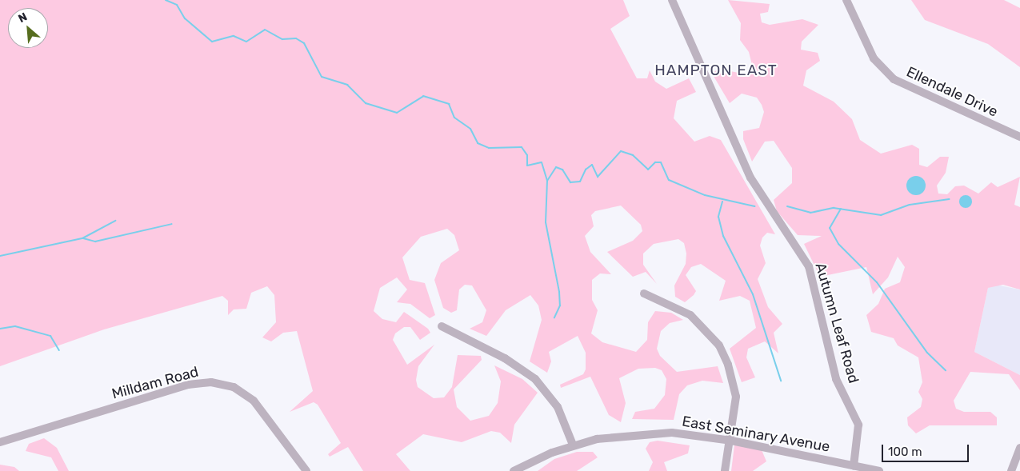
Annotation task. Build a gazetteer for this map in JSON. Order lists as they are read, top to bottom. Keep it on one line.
{"streets":{"street":["Ellendale Drive","Autumn Leaf Road","Milldam Road","East Seminary Avenue"]},"crossings":[["Autumn Leaf Road","East Seminary Avenue"]],"districts":["HAMPTON EAST"],"scale_bar":"100 m","north":"top left"}
